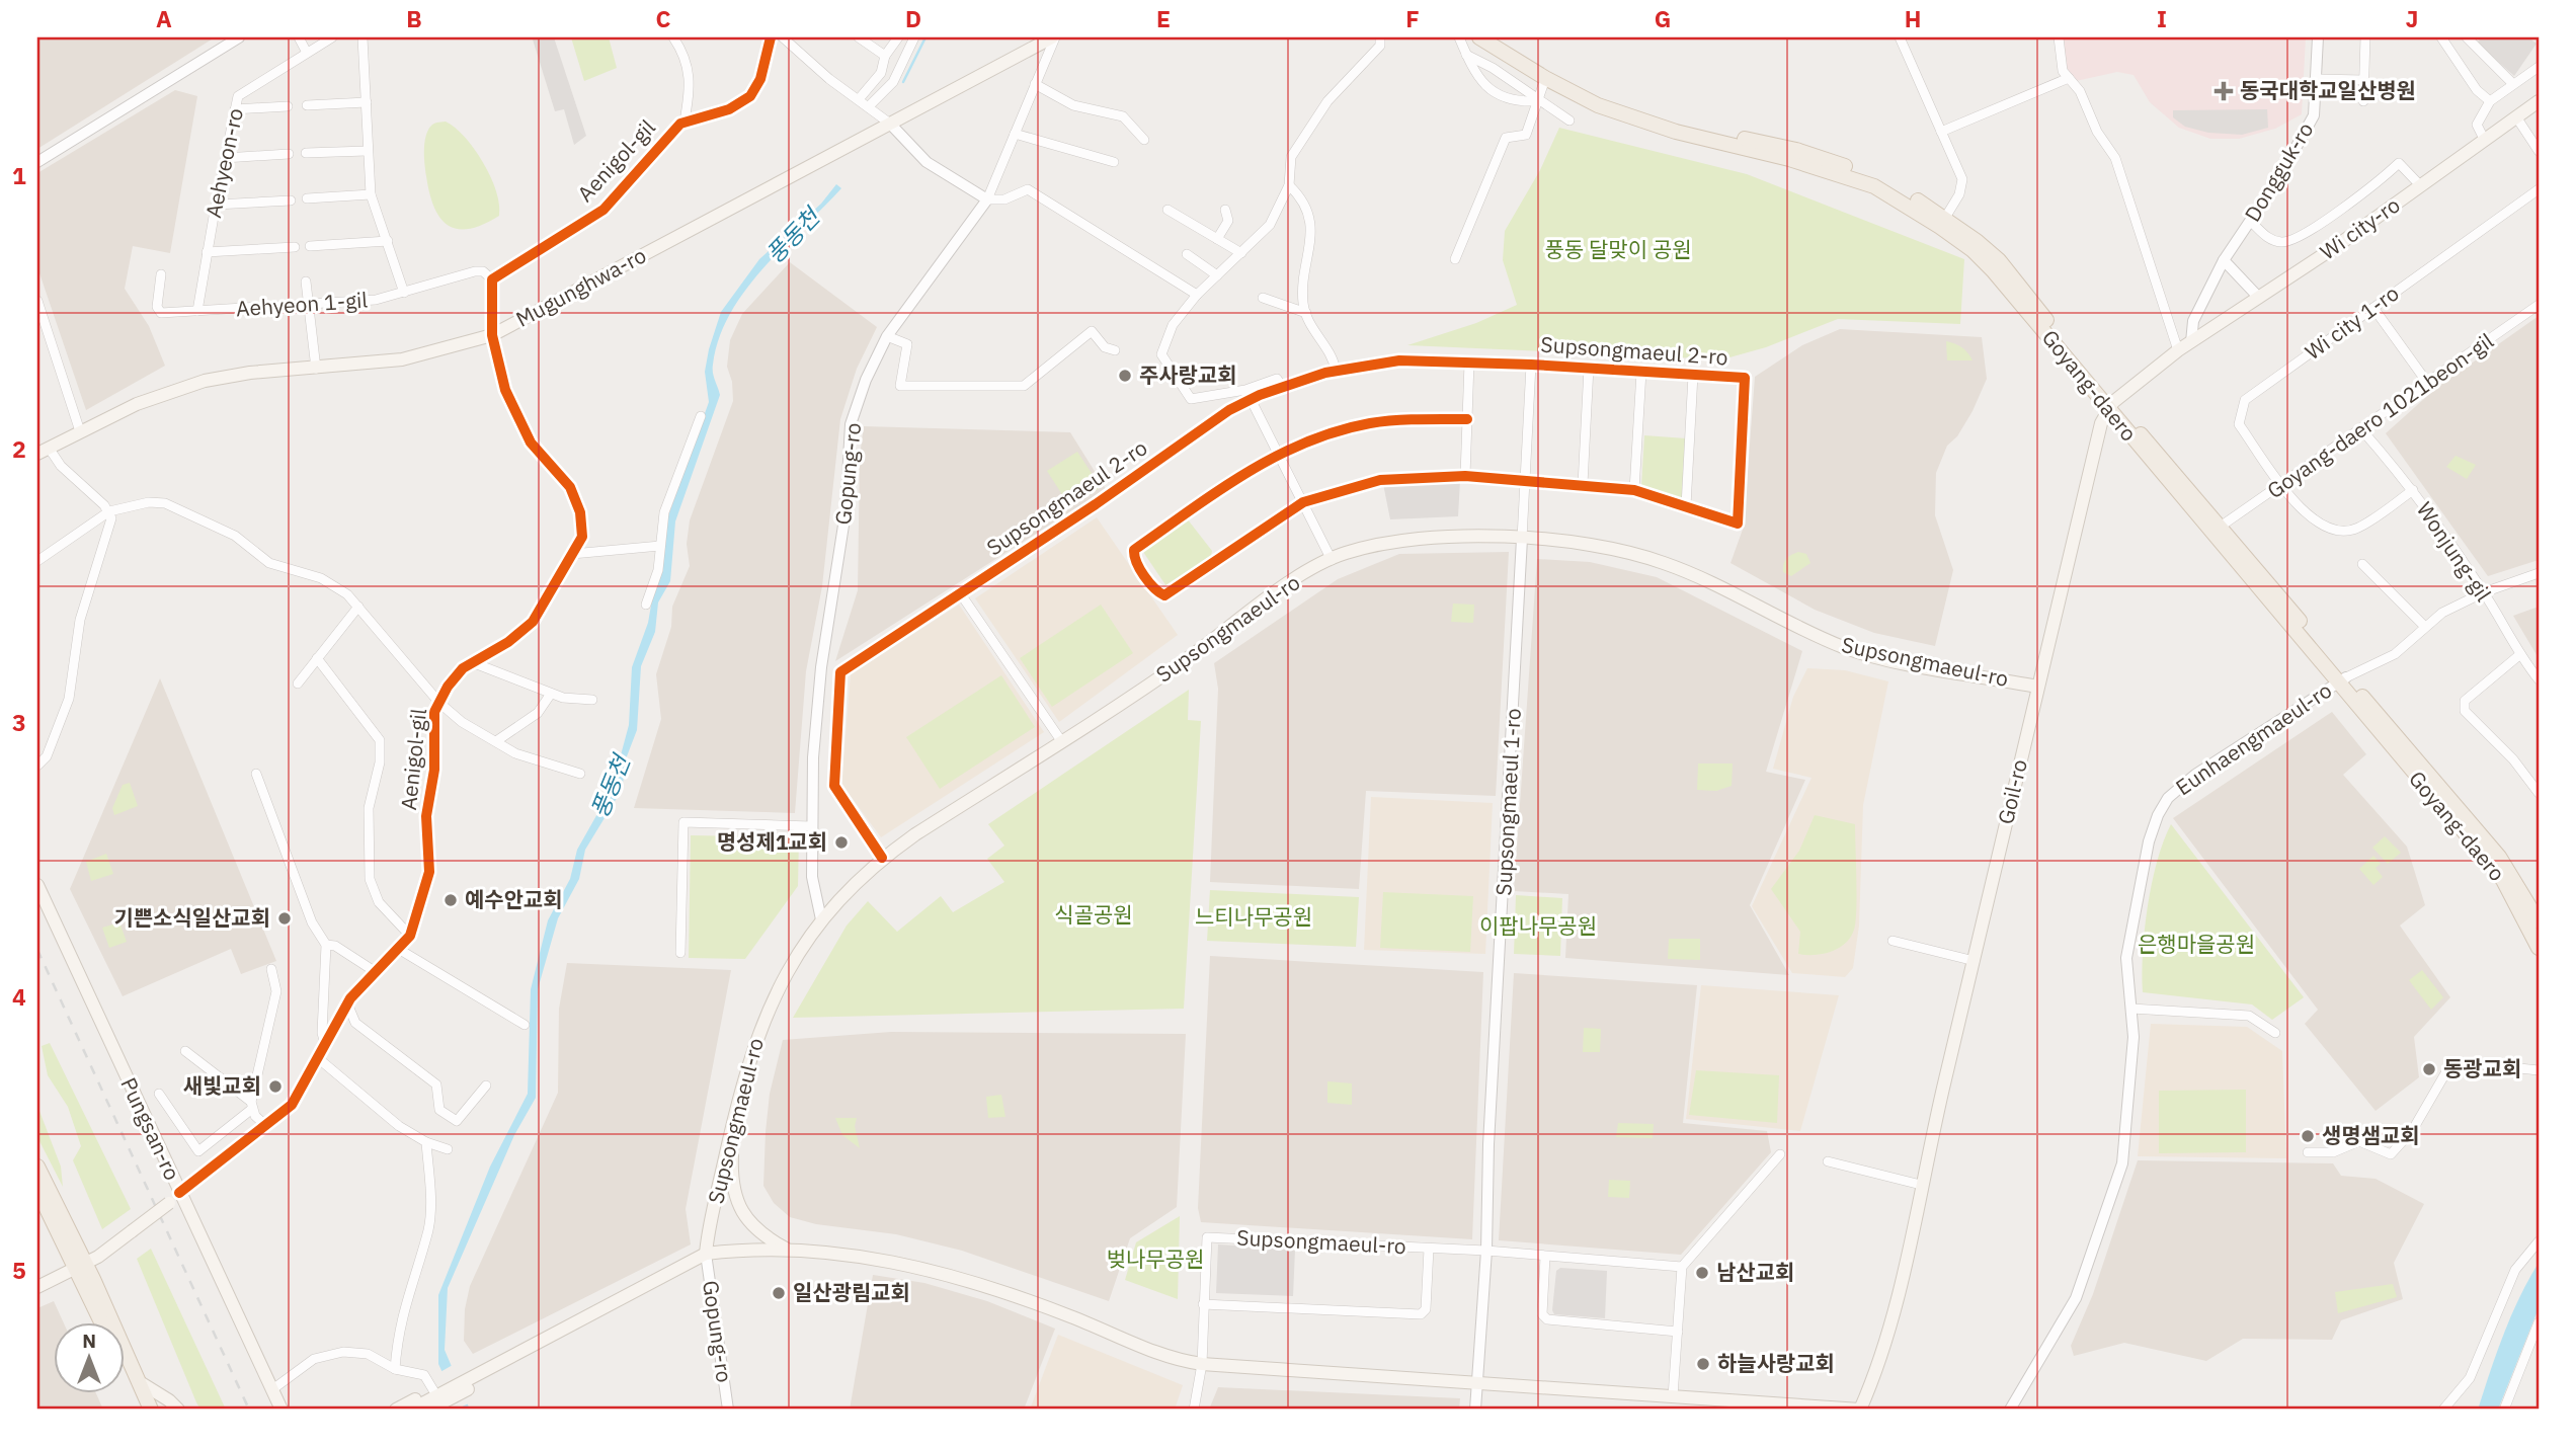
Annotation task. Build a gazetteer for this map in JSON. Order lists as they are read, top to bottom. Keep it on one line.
{"streets":{"main road":["Wi city-ro","Mugunghwa-ro","Goyang-daero","Supsongmaeul-ro","Goil-ro","Pungsan-ro"],"street":["Aenigol-gil","Aehyeon-ro","Dongguk-ro","Aehyeon 1-gil","Wi city 1-ro","Supsongmaeul 2-ro","Goyang-daero 1021beon-gil","Gopung-ro","Wonjung-gil","Eunhaengmaeul-ro","Supsongmaeul 1-ro"]},"crossings":[["Aenigol-gil","Mugunghwa-ro"],["Aenigol-gil","Aehyeon 1-gil"],["Aenigol-gil","Pungsan-ro"],["Aehyeon-ro","Aehyeon 1-gil"],["Dongguk-ro","Wi city-ro"],["Wi city-ro","Goyang-daero"],["Wi city-ro","Goil-ro"],["Mugunghwa-ro","Gopung-ro"],["Wi city 1-ro","Goyang-daero 1021beon-gil"],["Wi city 1-ro","Wonjung-gil"],["Supsongmaeul 2-ro","Supsongmaeul-ro"],["Supsongmaeul 2-ro","Supsongmaeul 1-ro"],["Goyang-daero","Goyang-daero 1021beon-gil"],["Goyang-daero","Eunhaengmaeul-ro"],["Goyang-daero","Goil-ro"],["Goyang-daero 1021beon-gil","Wonjung-gil"],["Gopung-ro","Supsongmaeul-ro"],["Supsongmaeul-ro","Goil-ro"],["Supsongmaeul-ro","Supsongmaeul 1-ro"]],"water":["풍동천"],"parks":["풍동 달맞이 공원","식골공원","느티나무공원","이팝나무공원","은행마을공원","벚나무공원"],"places":{"health":["동국대학교일산병원"],"other":["주사랑교회","명성제1교회","예수안교회","기쁜소식일산교회","동광교회","새빛교회","생명샘교회","남산교회","일산광림교회","하늘사랑교회"]},"north":"top","grid":{"columns":["A","B","C","D","E","F","G","H","I","J"],"rows":["1","2","3","4","5"]}}
